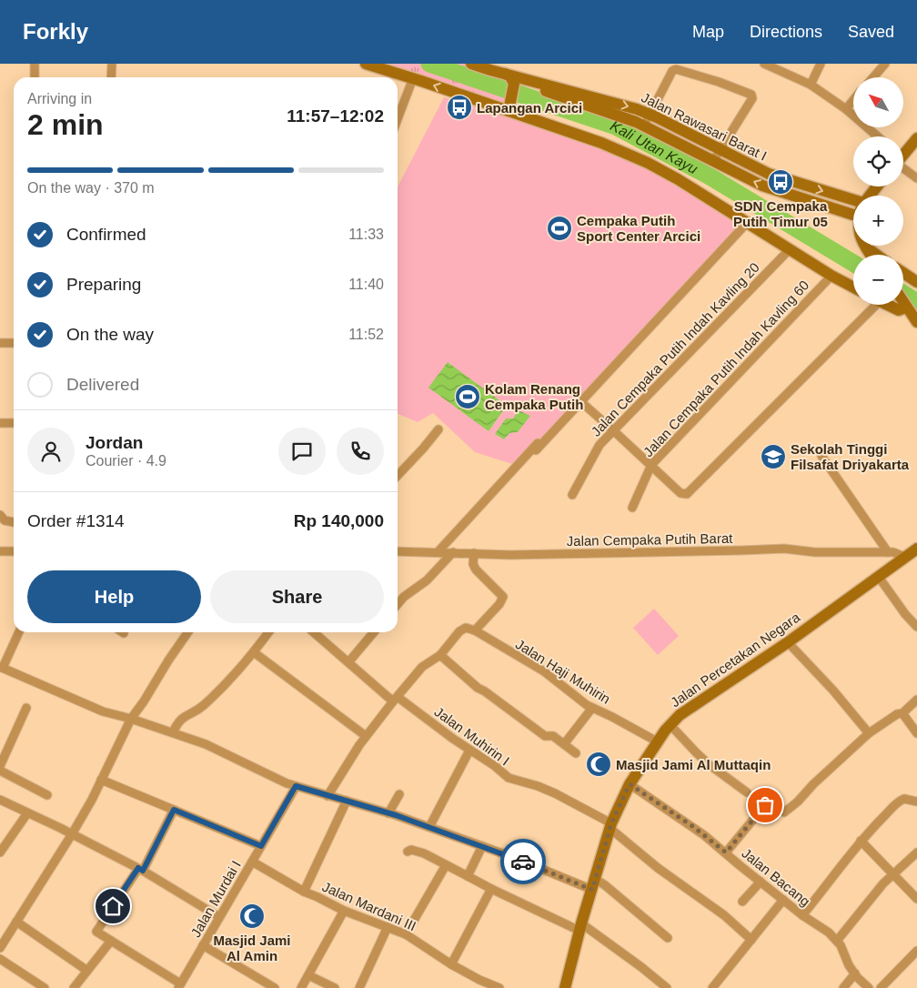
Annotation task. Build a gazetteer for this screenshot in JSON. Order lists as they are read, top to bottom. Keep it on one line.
{"streets":{"street":["Jalan Rawasari Barat I","Jalan Cempaka Putih Indah Kavling 20","Jalan Cempaka Putih Indah Kavling 60","Jalan Cempaka Putih Barat","Jalan Percetakan Negara","Jalan Haji Muhirin","Jalan Muhirin I","Jalan Bacang","Jalan Murdai I","Jalan Mardani III"]},"crossings":[["Jalan Cempaka Putih Barat","Jalan Percetakan Negara"],["Jalan Percetakan Negara","Jalan Haji Muhirin"],["Jalan Percetakan Negara","Jalan Muhirin I"],["Jalan Percetakan Negara","Jalan Bacang"],["Jalan Murdai I","Jalan Mardani III"]],"water":["Kali Utan Kayu"],"places":{"bus stop":["Lapangan Arcici","SDN Cempaka Putih Timur 05"],"sports":["Cempaka Putih Sport Center Arcici","Kolam Renang Cempaka Putih"],"school or university":["Sekolah Tinggi Filsafat Driyakarta"],"mosque":["Masjid Jami Al Muttaqin","Masjid Jami Al Amin"]},"north":"top left","page":{"header":"Forkly","nav":["Map","Directions","Saved"],"map_buttons":["+","−"],"heading":["2 min","Arriving in","11:57–12:02"],"panel":["Jordan","Courier · 4.9","Order #1314","Rp 140,000"],"bar":"On the way · 370 m","list":[["Confirmed","11:33"],["Preparing","11:40"],["On the way","11:52"],"Delivered"],"buttons":["Help","Share"]}}
